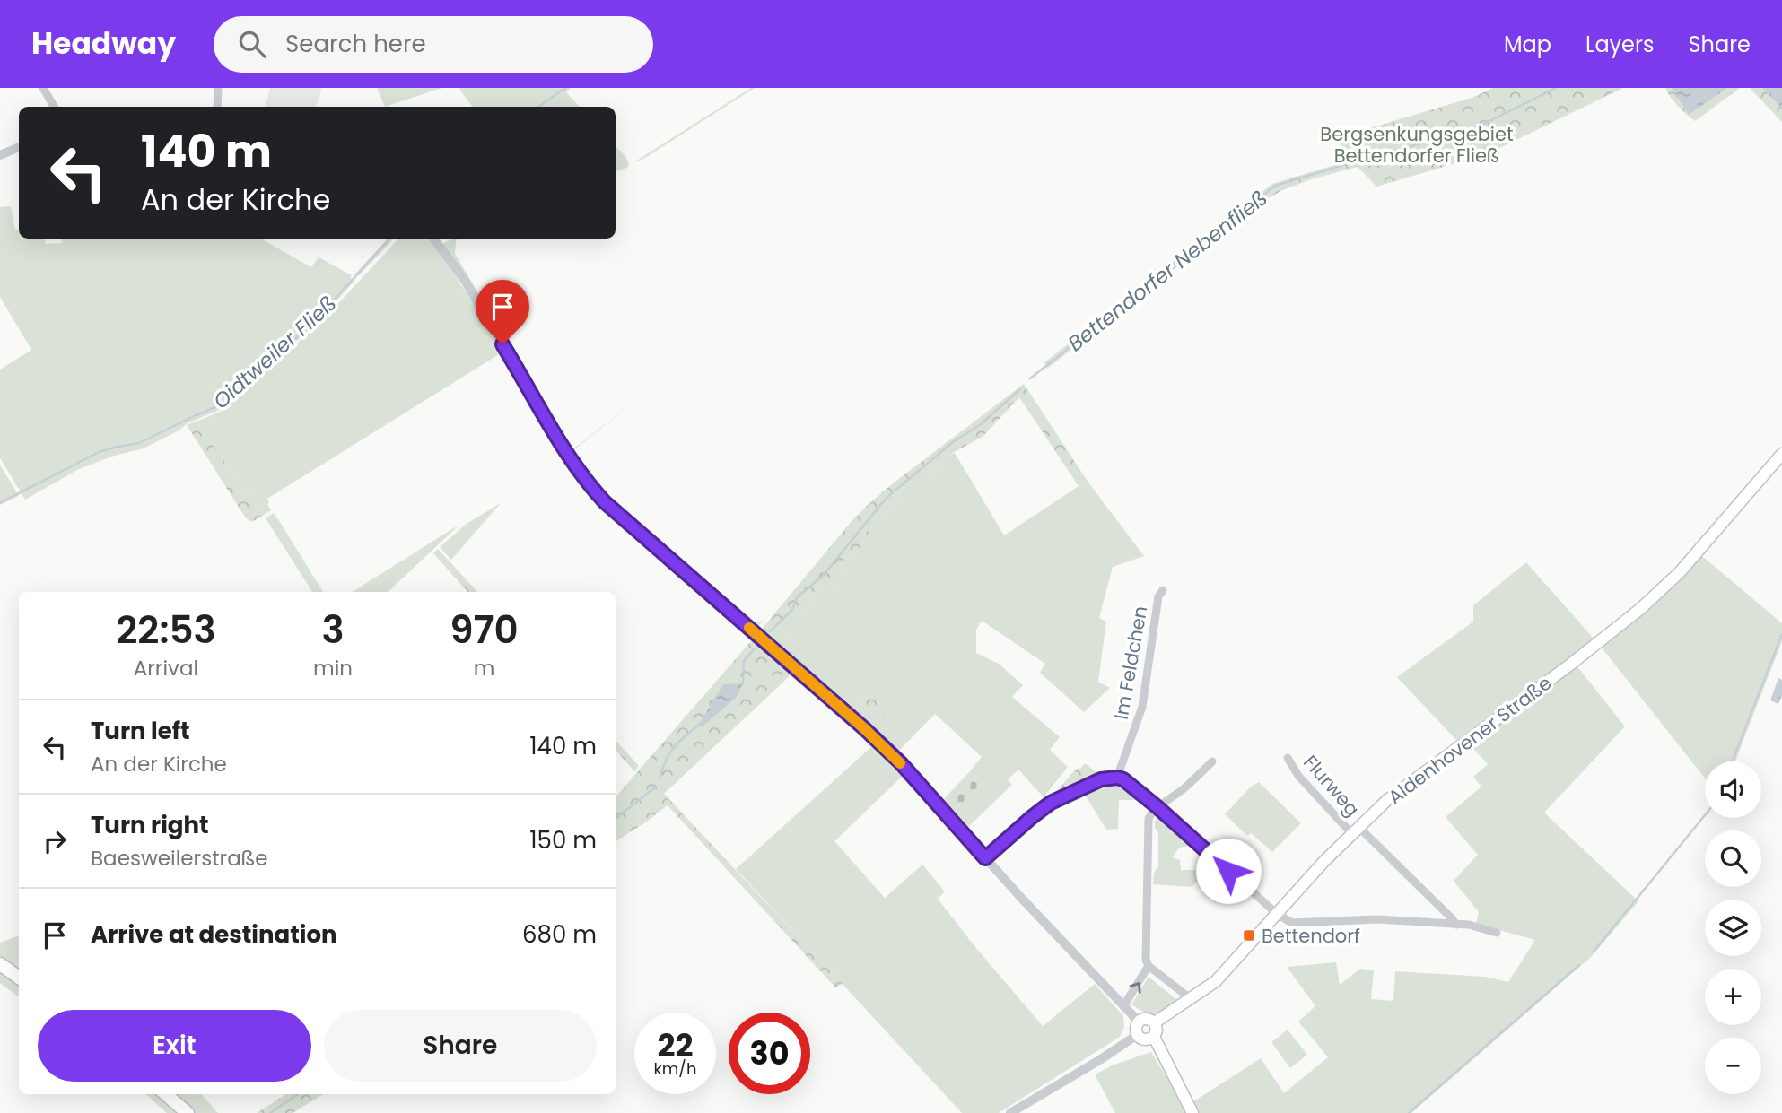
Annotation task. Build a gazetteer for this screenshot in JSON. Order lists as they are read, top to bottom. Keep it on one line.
{"streets":{"main road":["Aldenhovener Straße"],"street":["Im Feldchen","Flurweg"]},"crossings":[["Aldenhovener Straße","Flurweg"]],"water":["Bettendorfer Nebenfließ","Oidtweiler Fließ"],"parks":["Bergsenkungsgebiet Bettendorfer Fließ"],"places":{"transit":["Bettendorf"]},"page":{"header":"Headway","search":"Search here","nav":["Map","Layers","Share"],"turn":["140 m","An der Kirche"],"eta":["22:53","Arrival","3","min","970","m"],"list":[{"name":"Turn left","note":"An der Kirche","value":"140 m"},{"name":"Turn right","note":"Baesweilerstraße","value":"150 m"},{"name":"Arrive at destination","value":"680 m"}],"map_buttons":["+","−"],"buttons":["Exit","Share"],"speed":"22 km/h","limit":"30"}}
